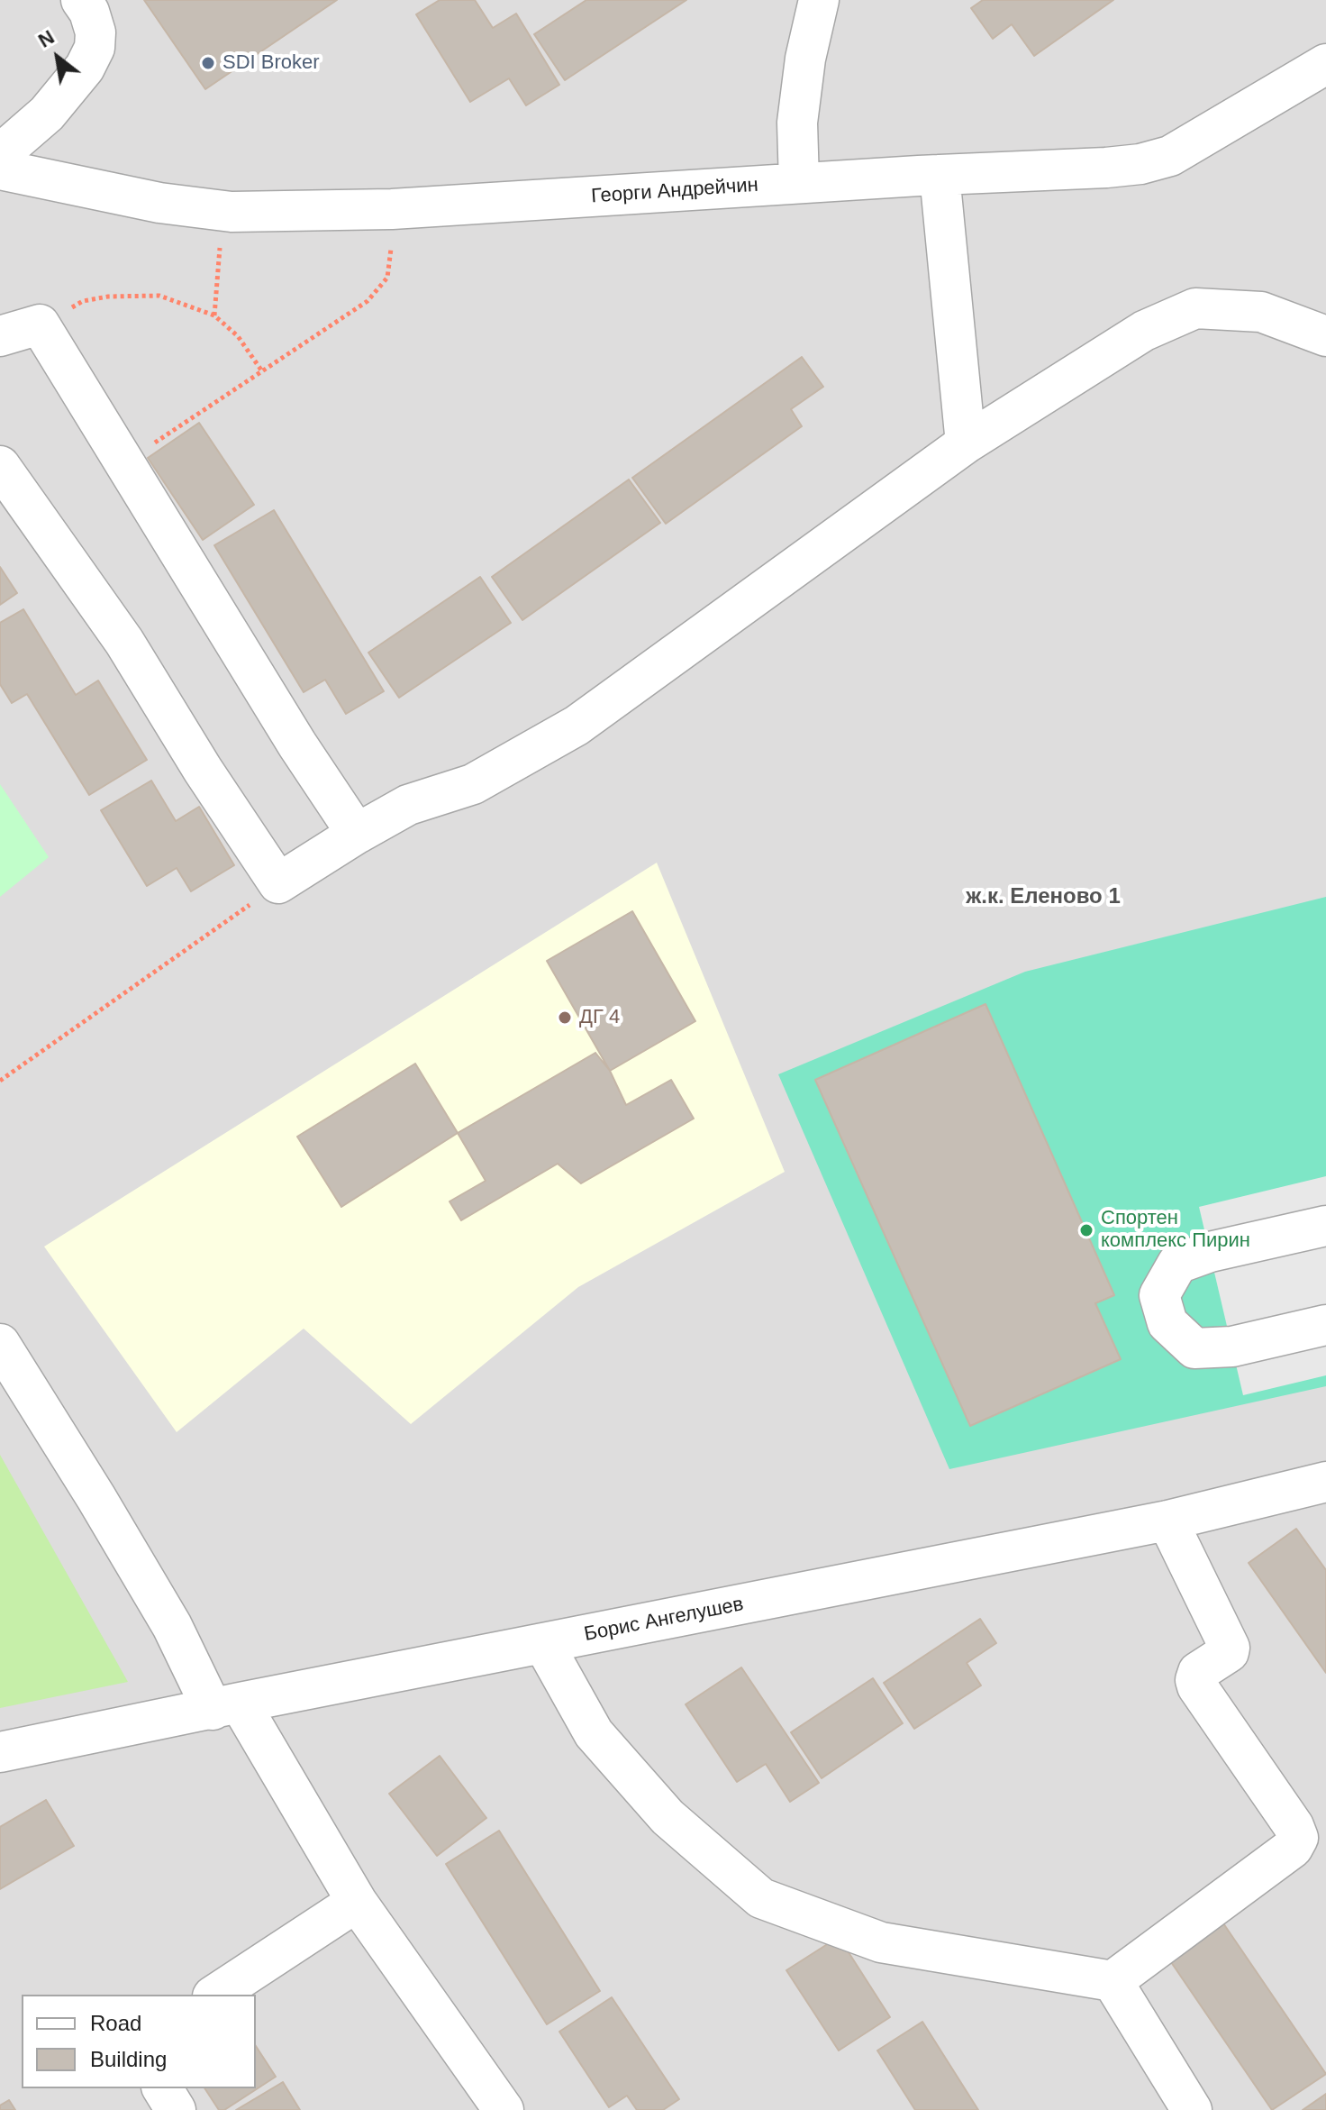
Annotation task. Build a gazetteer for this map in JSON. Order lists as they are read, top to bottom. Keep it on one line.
{"streets":{"street":["Георги Андрейчин","Борис Ангелушев"]},"districts":["ж.к. Еленово 1"],"places":["SDI Broker","ДГ 4","Спортен комплекс Пирин"],"legend":["Road","Building"],"north":"top left"}
